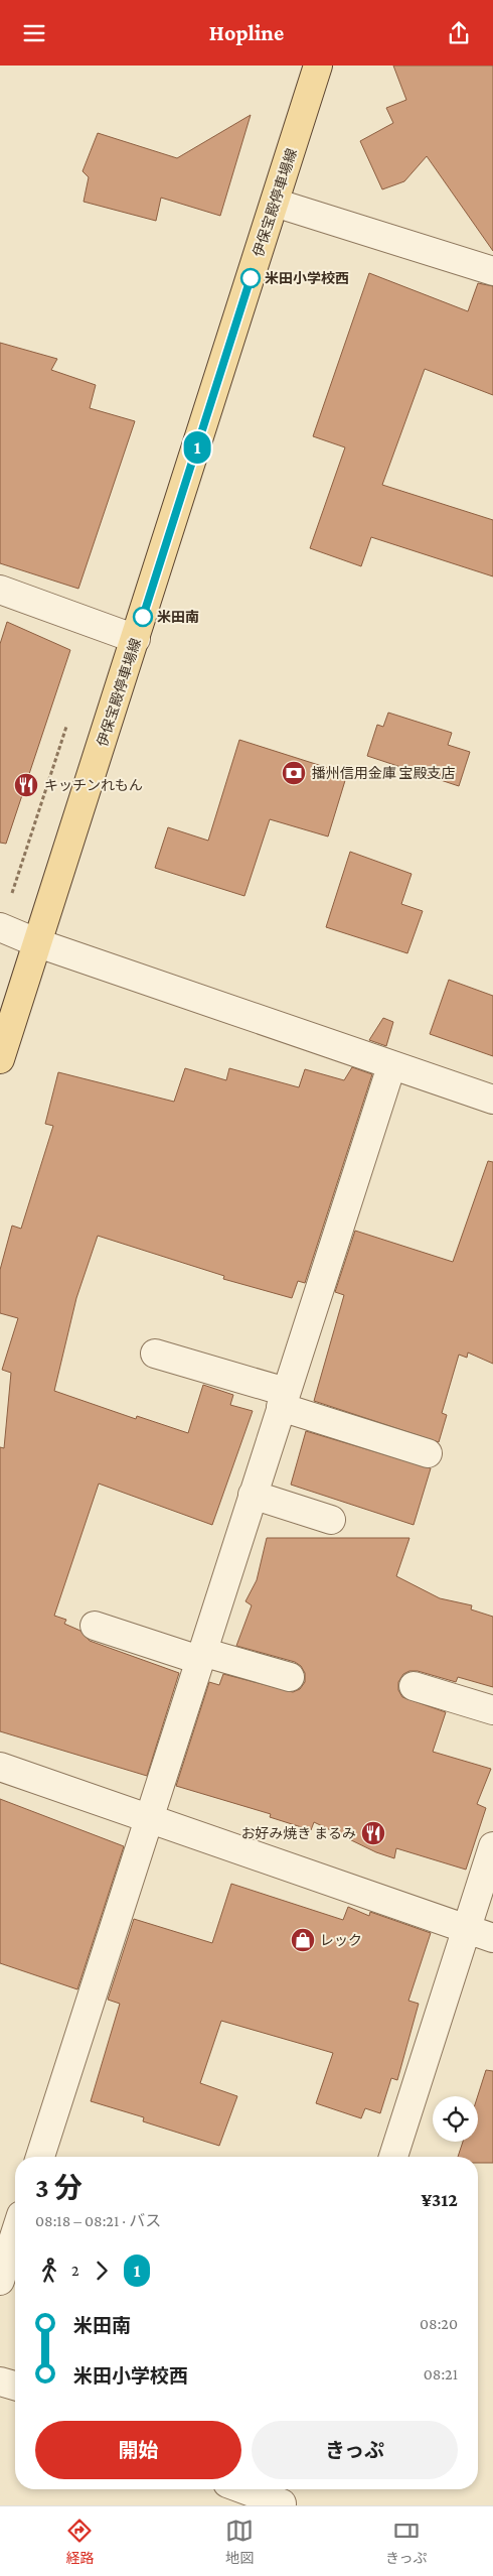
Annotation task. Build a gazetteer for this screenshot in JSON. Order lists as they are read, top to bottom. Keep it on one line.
{"streets":{"main road":["伊保宝殿停車場線"]},"places":{"other":["米田小学校西","米田南"],"bank":["播州信用金庫 宝殿支店"],"restaurant":["キッチンれもん","お好み焼き まるみ"],"shop":["レック"]},"lines":["bus line 1"],"page":{"header":"Hopline","on_map":"1","heading":["3 分","08:18 – 08:21 · バス","¥312"],"legs":["2","1"],"list":[{"name":"米田南","value":"08:20"},{"name":"米田小学校西","value":"08:21"}],"buttons":["開始","きっぷ"],"tabs":["経路","地図","きっぷ"]}}
